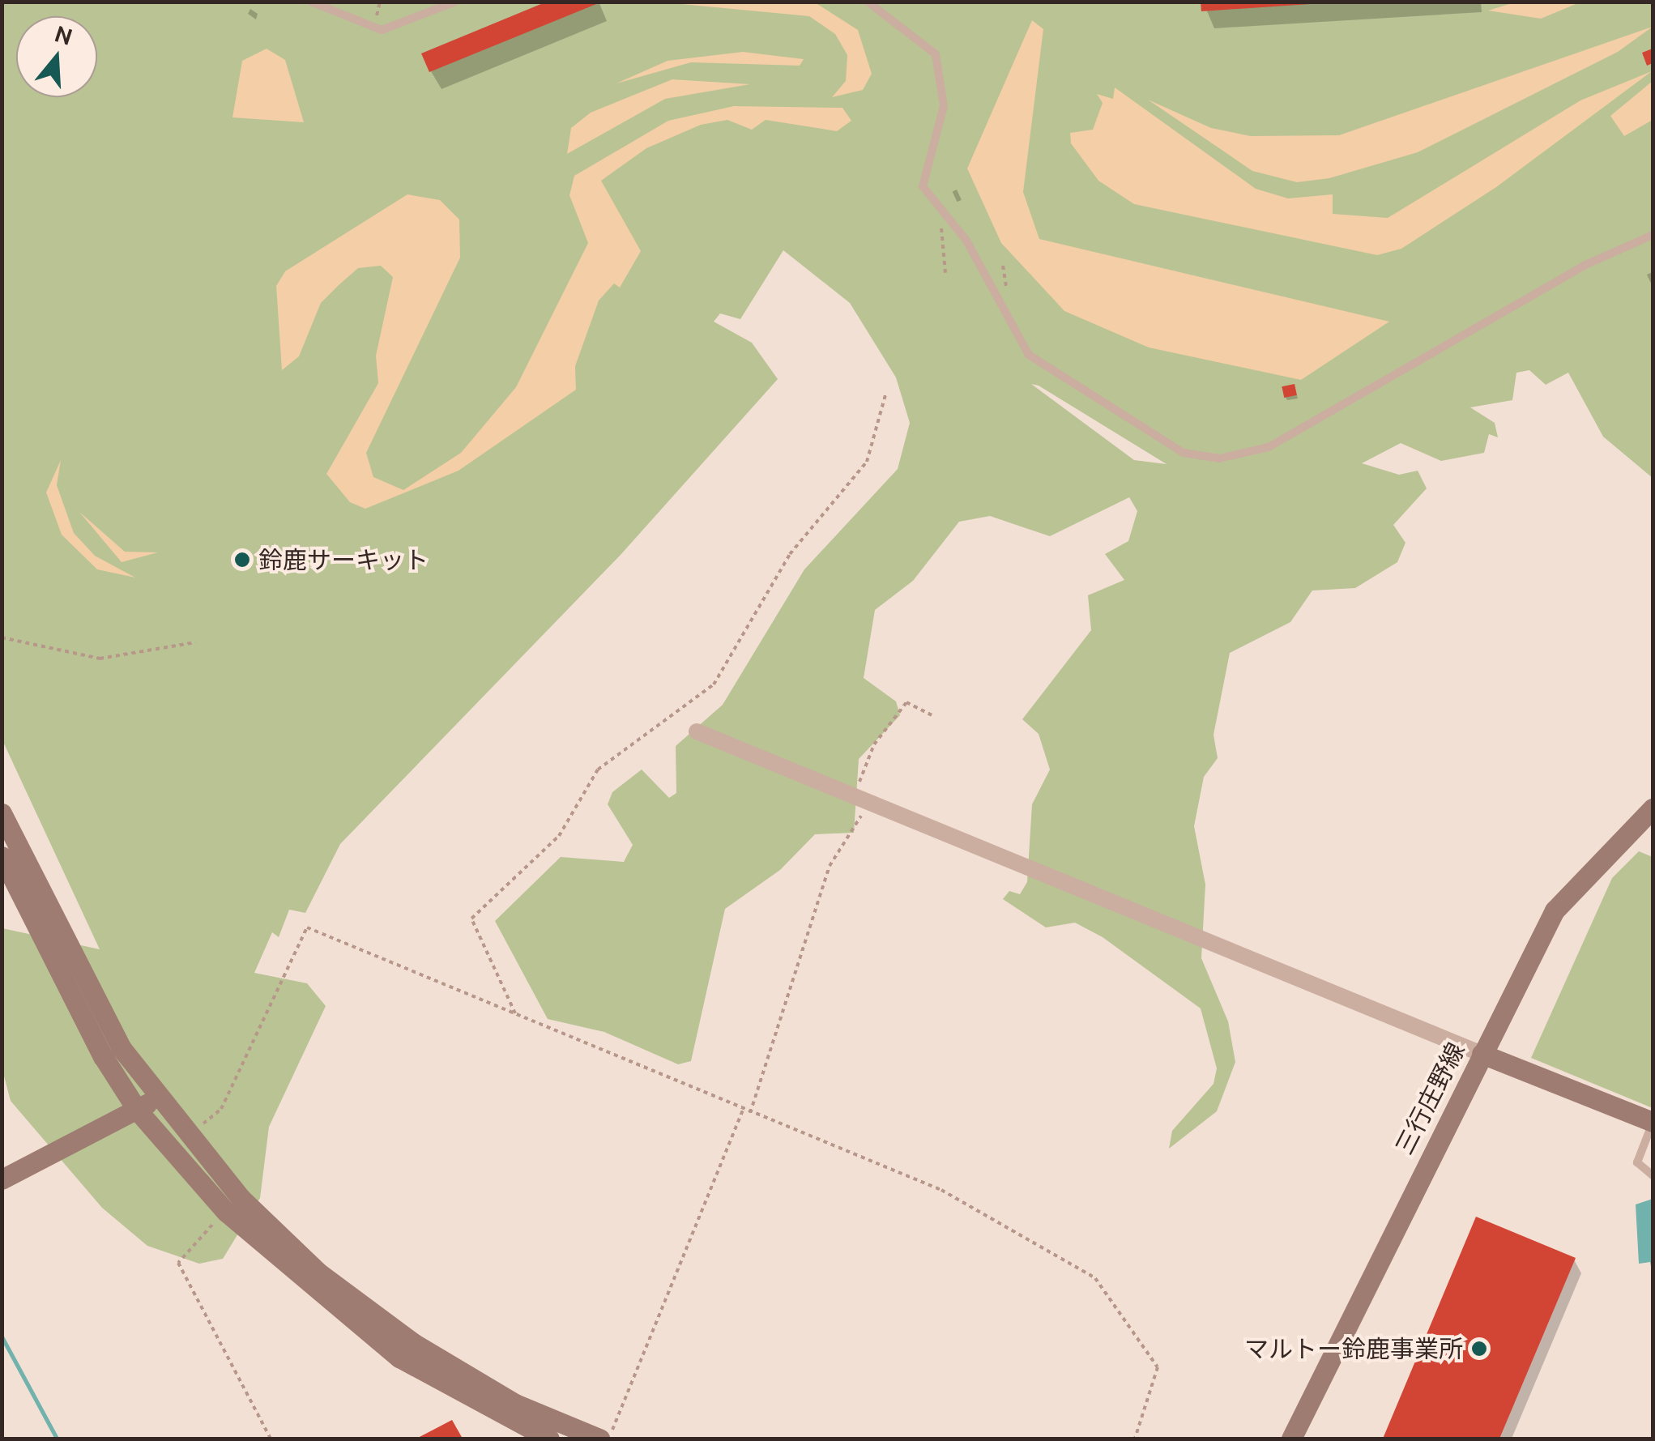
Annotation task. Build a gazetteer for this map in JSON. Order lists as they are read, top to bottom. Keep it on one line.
{"streets":{"street":["三行庄野線"]},"places":["鈴鹿サーキット","マルトー鈴鹿事業所"],"north":"top"}
